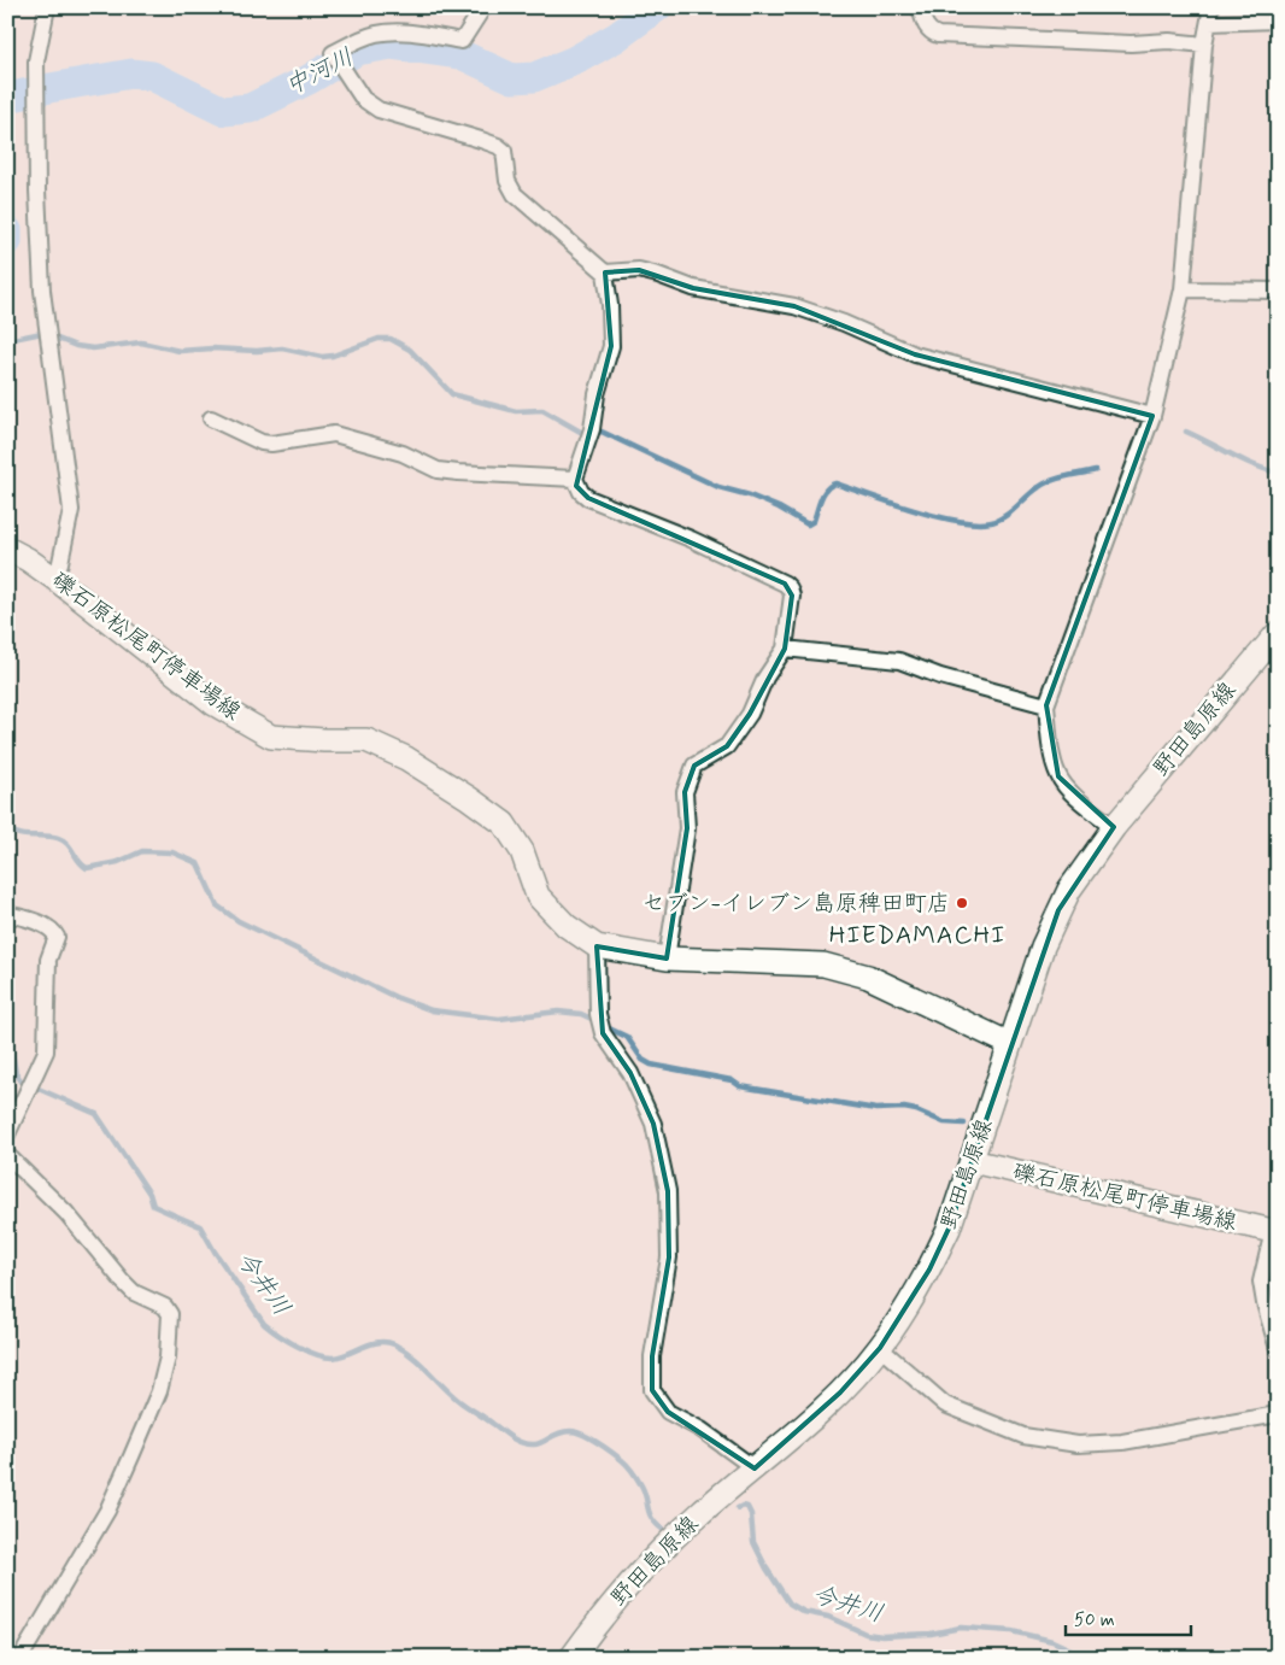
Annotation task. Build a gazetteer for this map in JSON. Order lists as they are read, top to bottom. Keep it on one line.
{"streets":{"main road":["礫石原松尾町停車場線","野田島原線"]},"crossings":[["礫石原松尾町停車場線","野田島原線"]],"districts":["HIEDAMACHI"],"water":["中河川","今井川"],"places":["セブン-イレブン島原稗田町店"],"scale_bar":"50 m"}
